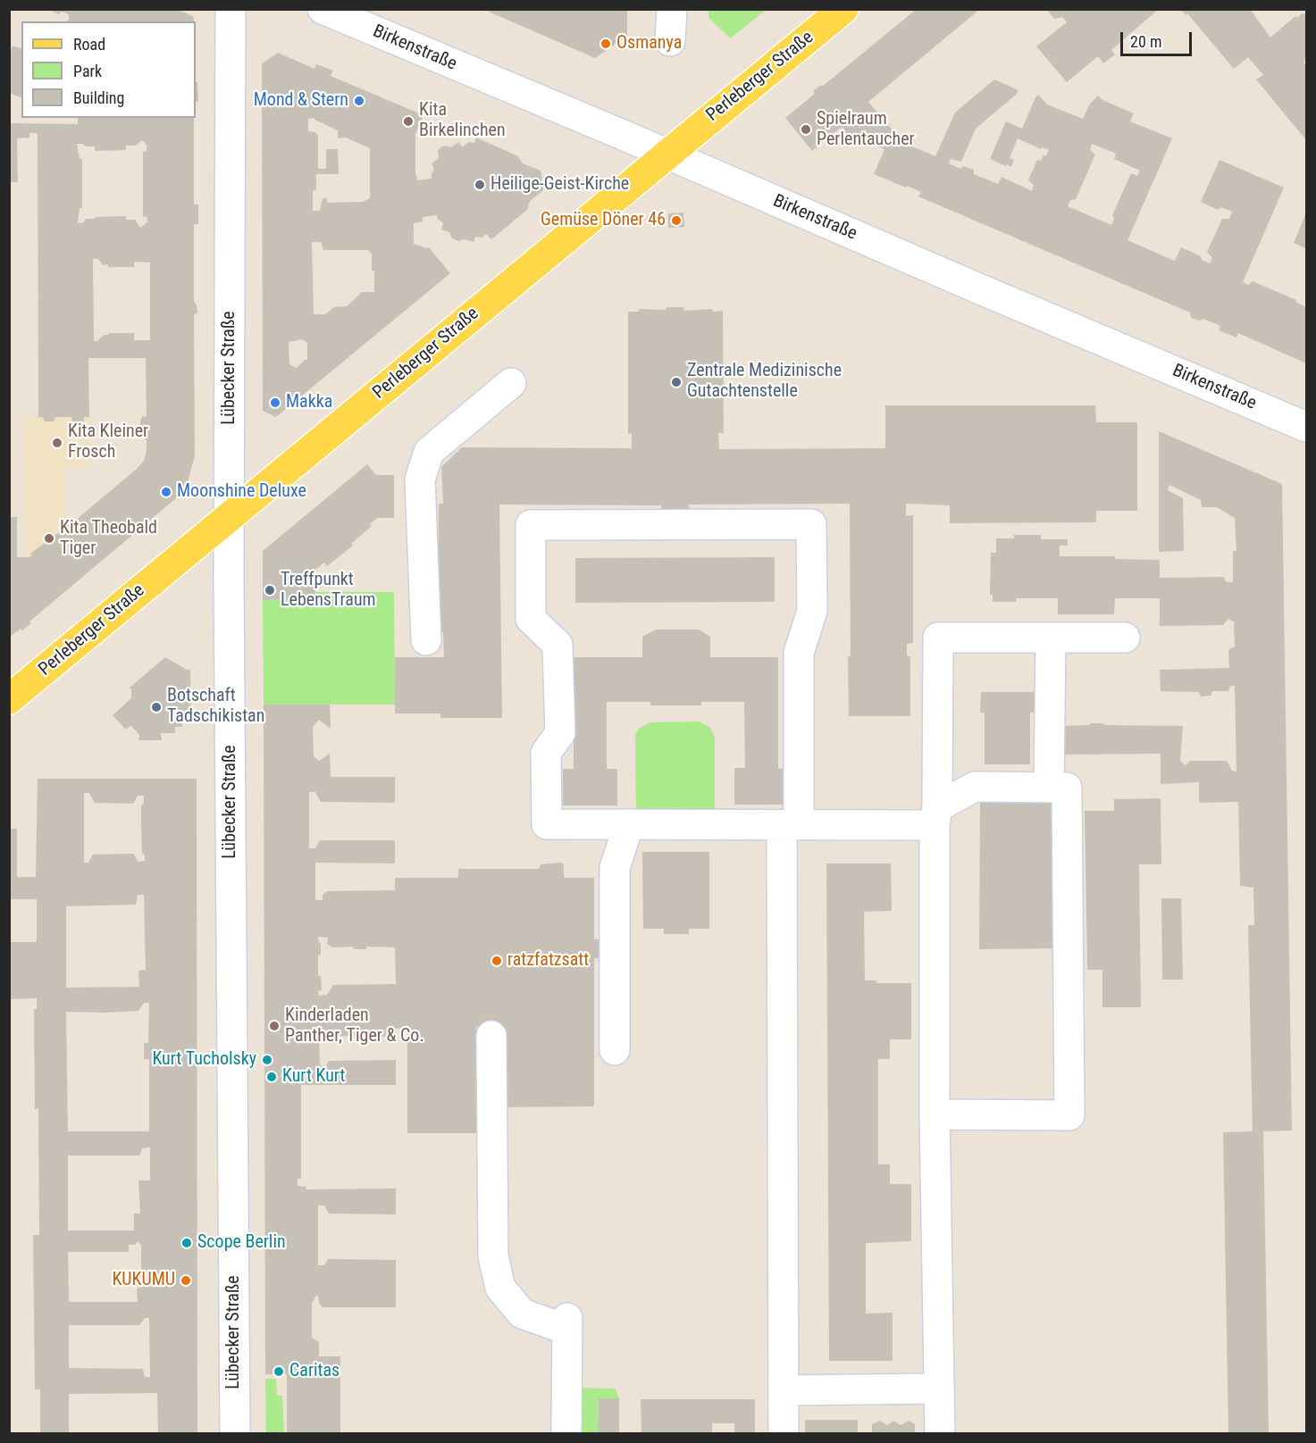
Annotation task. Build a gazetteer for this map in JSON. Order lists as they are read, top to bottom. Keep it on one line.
{"streets":{"main road":["Perleberger Straße"],"street":["Birkenstraße","Lübecker Straße"]},"crossings":[["Birkenstraße","Perleberger Straße"],["Perleberger Straße","Lübecker Straße"]],"places":["Osmanya","Mond & Stern","Kita Birkelinchen","Spielraum Perlentaucher","Heilige-Geist-Kirche","Gemüse Döner 46","Zentrale Medizinische Gutachtenstelle","Makka","Kita Kleiner Frosch","Moonshine Deluxe","Kita Theobald Tiger","Treffpunkt LebensTraum","Botschaft Tadschikistan","ratzfatzsatt","Kinderladen Panther, Tiger & Co.","Kurt Tucholsky","Kurt Kurt","Scope Berlin","KUKUMU","Caritas"],"legend":["Road","Park","Building"],"scale_bar":"20 m"}
